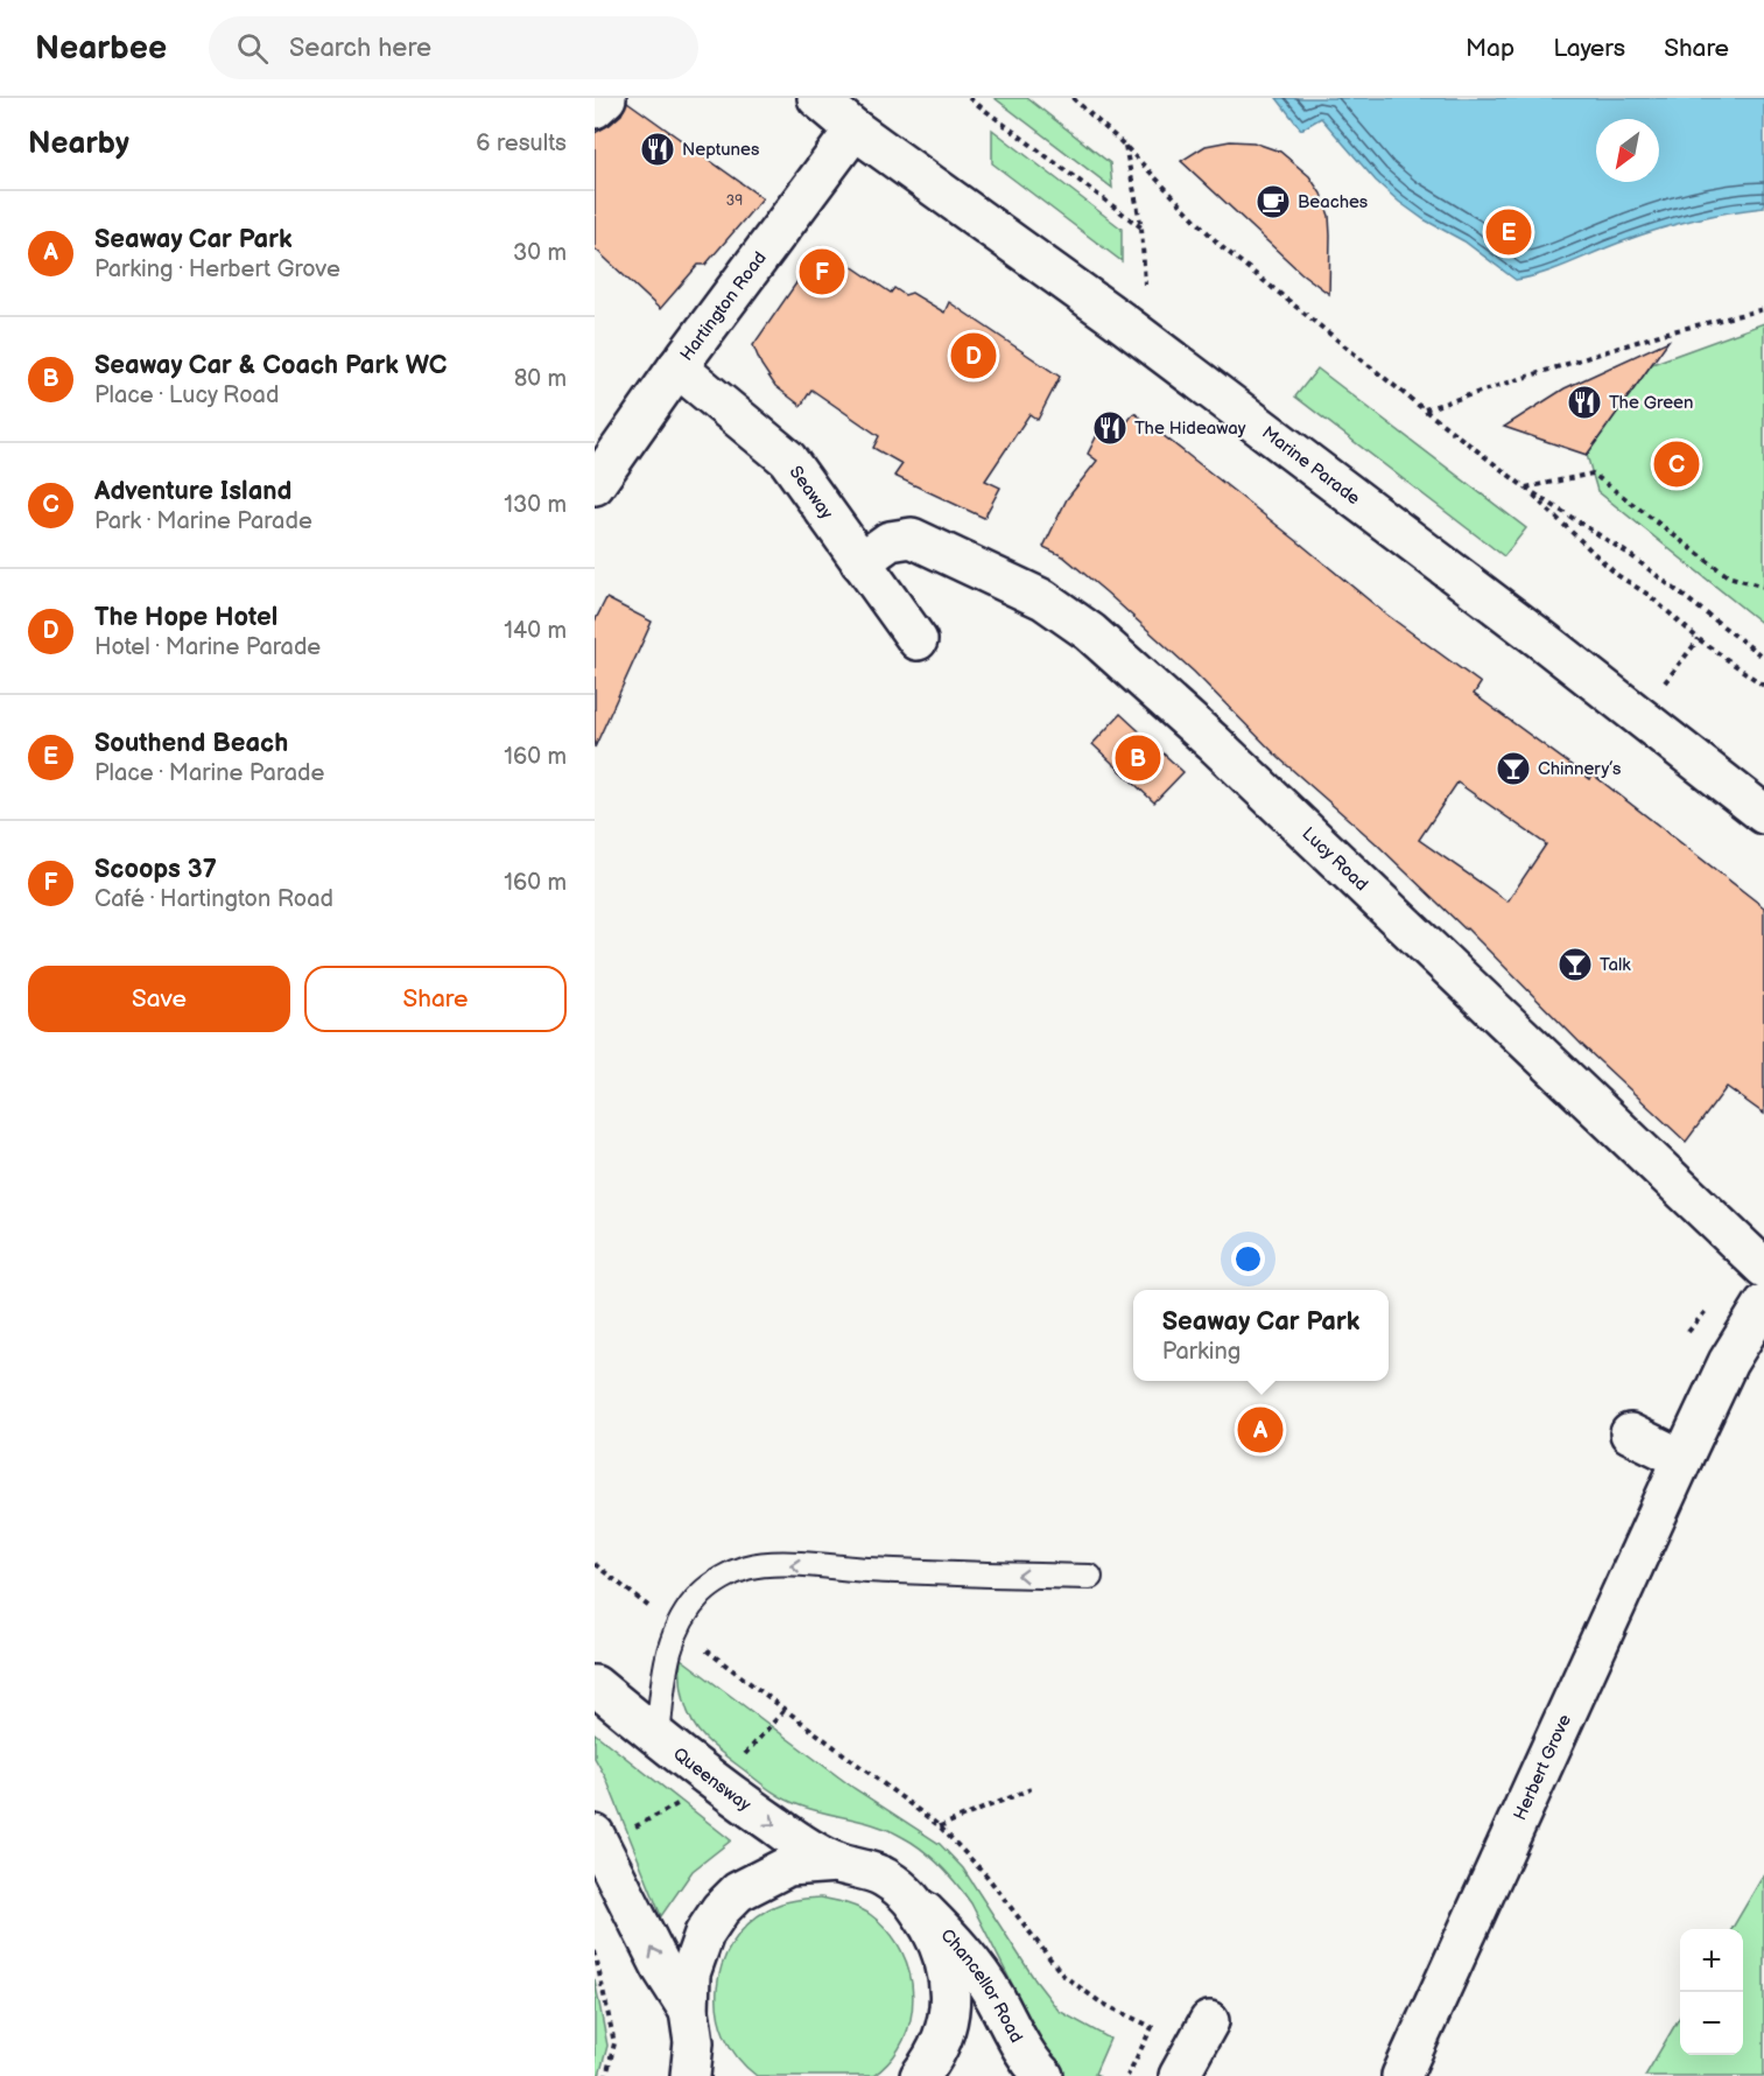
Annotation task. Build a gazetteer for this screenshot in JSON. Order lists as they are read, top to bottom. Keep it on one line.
{"streets":{"street":["Hartington Road","Marine Parade","Seaway","Lucy Road","Herbert Grove","Queensway","Chancellor Road"]},"crossings":[["Hartington Road","Marine Parade"],["Hartington Road","Seaway"],["Seaway","Lucy Road"],["Queensway","Chancellor Road"]],"places":{"restaurant":["Neptunes","The Green","The Hideaway"],"cafe":["Beaches"],"bar":["Chinnery’s","Talk"]},"house_numbers":["39"],"north":"bottom left","page":{"header":"Nearbee","search":"Search here","nav":["Map","Layers","Share"],"heading":["Nearby","6 results"],"list":[{"mark":"A","name":"Seaway Car Park","note":"Parking · Herbert Grove","value":"30 m"},{"mark":"B","name":"Seaway Car & Coach Park WC","note":"Place · Lucy Road","value":"80 m"},{"mark":"C","name":"Adventure Island","note":"Park · Marine Parade","value":"130 m"},{"mark":"D","name":"The Hope Hotel","note":"Hotel · Marine Parade","value":"140 m"},{"mark":"E","name":"Southend Beach","note":"Place · Marine Parade","value":"160 m"},{"mark":"F","name":"Scoops 37","note":"Café · Hartington Road","value":"160 m"}],"pins":["E","F","D","C","B","A"],"buttons":["Save","Share"],"popup":["Seaway Car Park","Parking"],"map_buttons":["+","−"]}}
